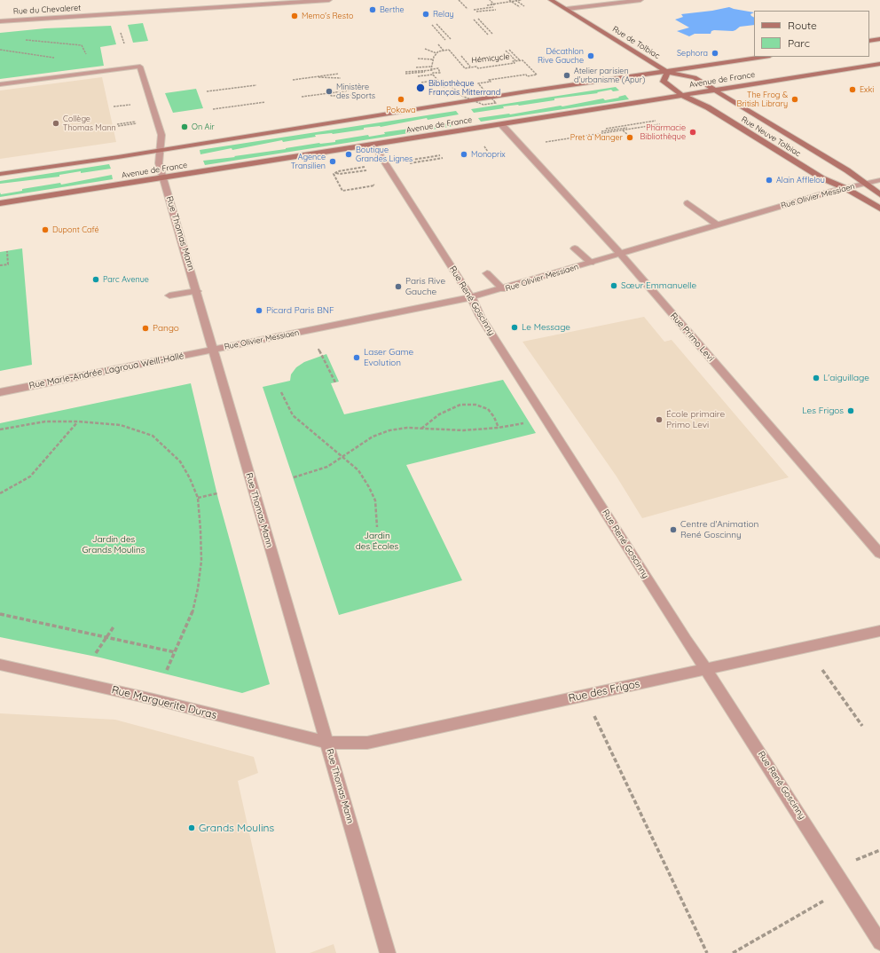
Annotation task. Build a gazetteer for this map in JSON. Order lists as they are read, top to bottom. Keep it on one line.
{"streets":{"street":["Rue du Chevaleret","Rue de Tolbiac","Avenue de France","Rue Neuve Tolbiac","Rue Olivier Messiaen","Rue Thomas Mann","Rue René Goscinny","Rue Primo Levi","Rue Marie-Andrée Lagroua Weill-Hallé","Rue des Frigos","Rue Marguerite Duras"],"path":["Hémicycle"]},"crossings":[["Rue de Tolbiac","Avenue de France"],["Rue de Tolbiac","Rue Neuve Tolbiac"],["Avenue de France","Rue Neuve Tolbiac"],["Avenue de France","Rue Thomas Mann"],["Avenue de France","Rue René Goscinny"],["Avenue de France","Rue Primo Levi"],["Rue Neuve Tolbiac","Rue Olivier Messiaen"],["Rue Olivier Messiaen","Rue Thomas Mann"],["Rue Olivier Messiaen","Rue René Goscinny"],["Rue Olivier Messiaen","Rue Primo Levi"],["Rue Olivier Messiaen","Rue Marie-Andrée Lagroua Weill-Hallé"],["Rue Thomas Mann","Rue Marie-Andrée Lagroua Weill-Hallé"],["Rue Thomas Mann","Rue des Frigos"],["Rue Thomas Mann","Rue Marguerite Duras"],["Rue René Goscinny","Rue des Frigos"],["Rue des Frigos","Rue Marguerite Duras"]],"parks":["Jardin des Écoles","Jardin des Grands Moulins"],"places":["Berthe","Relay","Memo's Resto","Sephora","Décathlon Rive Gauche","Atelier parisien d'urbanisme (Apur)","Bibliothèque François Mitterrand","Exki","Ministère des Sports","Pokawa","The Frog & British Library","Collège Thomas Mann","On Air","Pharmacie Bibliothèque","Pret à Manger","Boutique Grandes Lignes","Monoprix","Agence Transilien","Alain Afflelou","Dupont Café","Parc Avenue","Sœur Emmanuelle","Paris Rive Gauche","Picard Paris BNF","Le Message","Pango","Laser Game Evolution","L'aiguillage","Les Frigos","École primaire Primo Levi","Centre d'Animation René Goscinny","Grands Moulins"],"legend":["Route","Parc"]}
